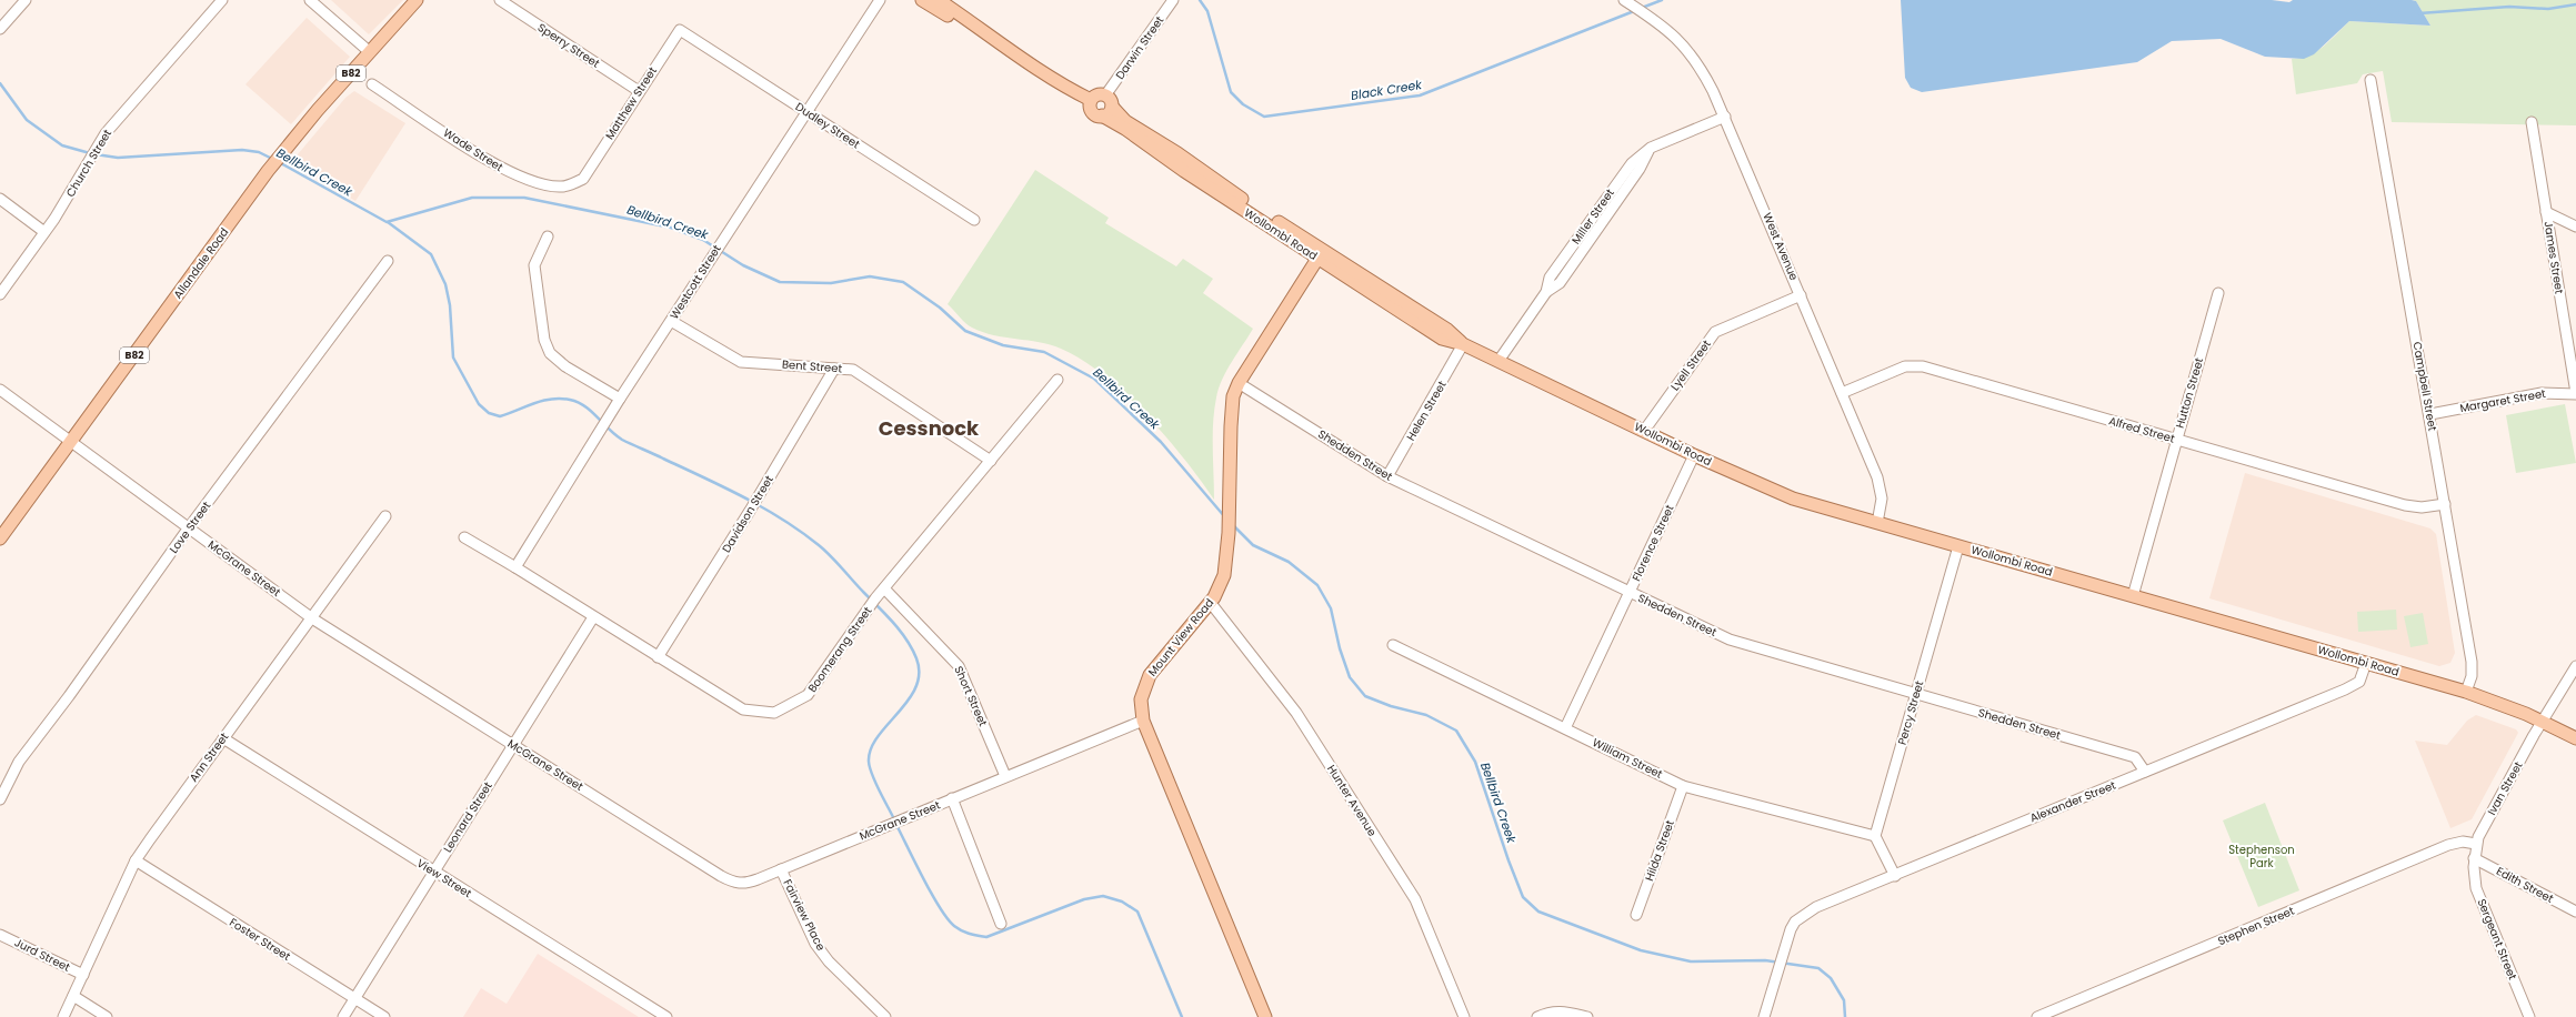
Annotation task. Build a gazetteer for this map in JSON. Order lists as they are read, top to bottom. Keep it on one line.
{"streets":{"main road":["B82","Wollombi Road","Allandale Road","Mount View Road"],"street":["Sperry Street","Darwin Street","Matthew Street","Dudley Street","Wade Street","Church Street","Miller Street","West Avenue","James Street","Westcott Street","Lyell Street","Bent Street","Campbell Street","Hutton Street","Margaret Street","Helen Street","Alfred Street","Shedden Street","Davidson Street","Love Street","Florence Street","McGrane Street","Boomerang Street","Short Street","Percy Street","Ann Street","William Street","Ivan Street","Hunter Avenue","Alexander Street","Leonard Street","Hilda Street","View Street","Edith Street","Fairview Place","Stephen Street","Foster Street","Sergeant Street","Jurd Street"]},"crossings":[["Sperry Street","Matthew Street"],["Darwin Street","Wollombi Road"],["Matthew Street","Dudley Street"],["Matthew Street","Wade Street"],["Dudley Street","Westcott Street"],["Miller Street","Wollombi Road"],["Miller Street","West Avenue"],["Wollombi Road","West Avenue"],["Wollombi Road","Lyell Street"],["Wollombi Road","Campbell Street"],["Wollombi Road","Hutton Street"],["Wollombi Road","Helen Street"],["Wollombi Road","Florence Street"],["Wollombi Road","Mount View Road"],["Wollombi Road","Percy Street"],["Wollombi Road","Ivan Street"],["Wollombi Road","Alexander Street"],["West Avenue","Lyell Street"],["West Avenue","Alfred Street"],["James Street","Margaret Street"],["Allandale Road","McGrane Street"],["Westcott Street","Bent Street"],["Westcott Street","Boomerang Street"],["Bent Street","Davidson Street"],["Bent Street","Boomerang Street"],["Campbell Street","Margaret Street"],["Campbell Street","Alfred Street"],["Hutton Street","Alfred Street"],["Helen Street","Shedden Street"],["Shedden Street","Florence Street"],["Shedden Street","Mount View Road"],["Shedden Street","Percy Street"],["Shedden Street","Alexander Street"],["Davidson Street","Boomerang Street"],["Love Street","McGrane Street"],["Florence Street","William Street"],["McGrane Street","Mount View Road"],["McGrane Street","Short Street"],["McGrane Street","Ann Street"],["McGrane Street","Leonard Street"],["McGrane Street","Fairview Place"],["Mount View Road","Hunter Avenue"],["Boomerang Street","Short Street"],["Boomerang Street","Leonard Street"],["Percy Street","William Street"],["Ann Street","View Street"],["Ann Street","Foster Street"],["Ann Street","Jurd Street"],["William Street","Hilda Street"],["Ivan Street","Edith Street"],["Ivan Street","Stephen Street"],["Ivan Street","Sergeant Street"],["Leonard Street","View Street"],["Leonard Street","Foster Street"],["Edith Street","Sergeant Street"]],"districts":["Cessnock"],"water":["Black Creek","Bellbird Creek"],"parks":["Stephenson Park"]}
